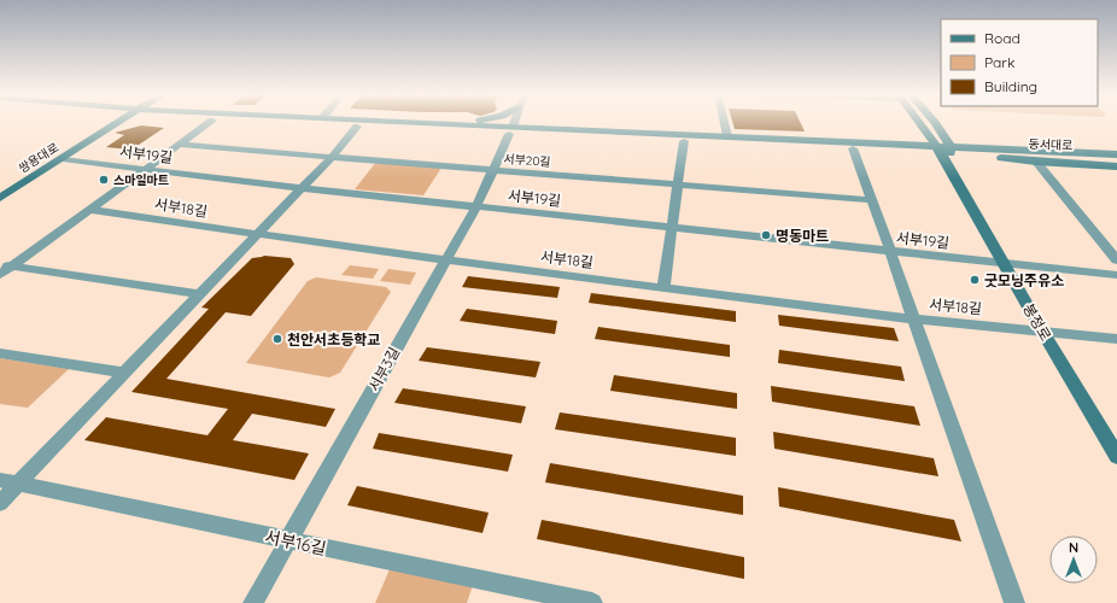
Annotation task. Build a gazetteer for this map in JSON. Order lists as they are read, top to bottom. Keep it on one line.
{"streets":{"main road":["동서대로","쌍용대로","봉정로"],"street":["서부19길","서부20길","서부18길","서부3길","서부16길"]},"crossings":[["동서대로","봉정로"],["동서대로","서부3길"],["서부19길","쌍용대로"],["서부19길","봉정로"],["서부19길","서부3길"],["서부20길","서부3길"],["서부18길","봉정로"],["서부18길","서부3길"],["서부3길","서부16길"]],"places":["스마일마트","명동마트","굿모닝주유소","천안서초등학교"],"legend":["Road","Park","Building"],"north":"top"}
